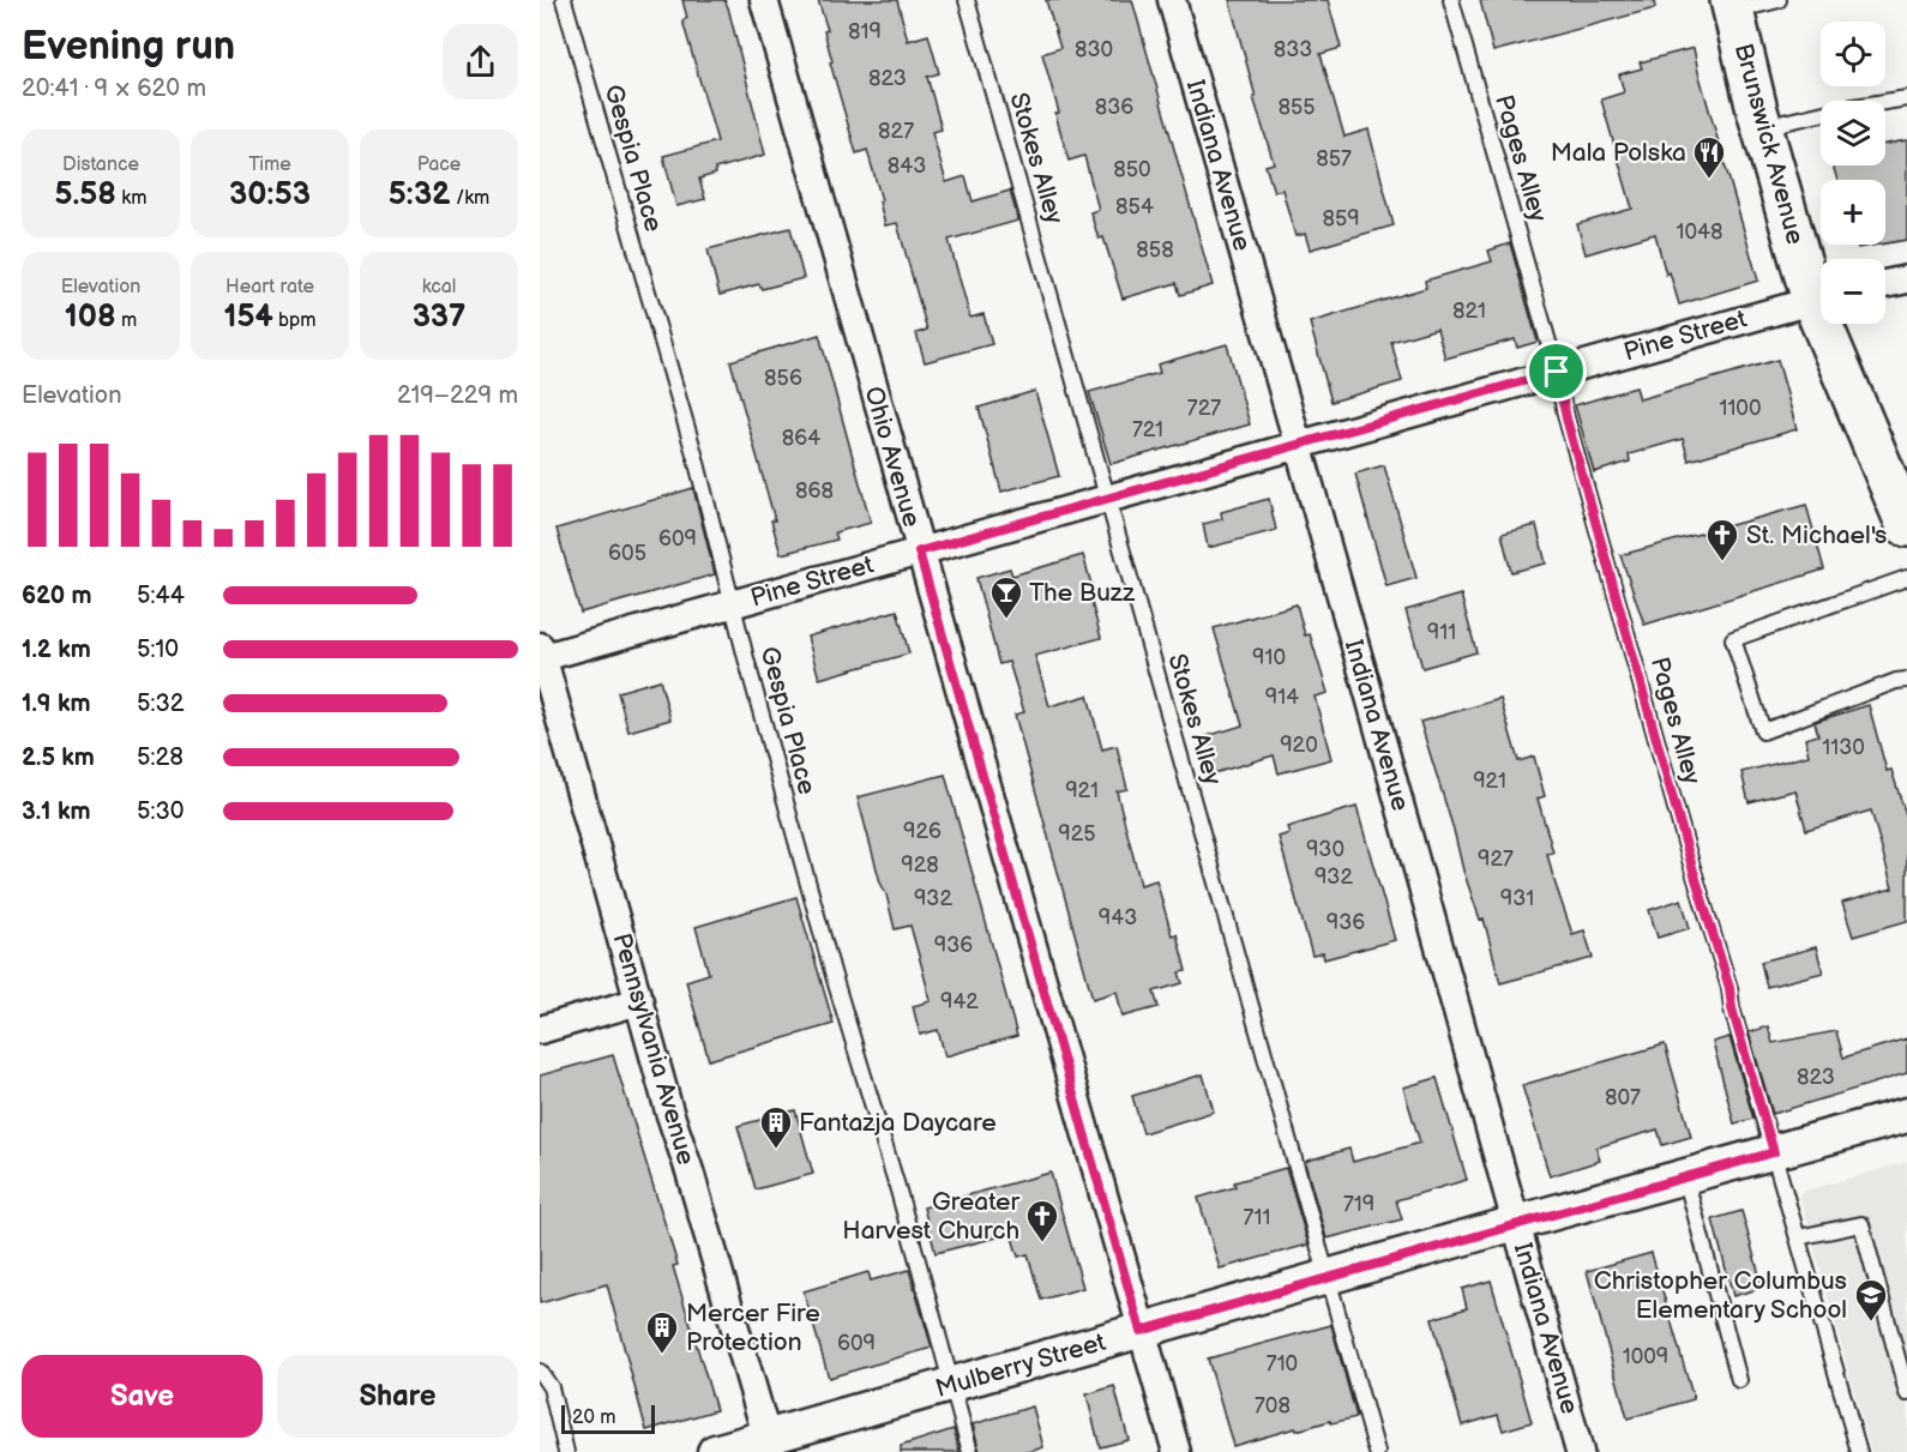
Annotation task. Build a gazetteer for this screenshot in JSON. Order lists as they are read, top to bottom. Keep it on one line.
{"streets":{"main road":["Brunswick Avenue"],"street":["Indiana Avenue","Pine Street","Ohio Avenue","Pennsylvania Avenue","Mulberry Street"],"lane":["Gespia Place","Stokes Alley","Pages Alley"]},"crossings":[["Gespia Place","Pine Street"],["Gespia Place","Mulberry Street"],["Stokes Alley","Pine Street"],["Stokes Alley","Mulberry Street"],["Pages Alley","Pine Street"],["Pages Alley","Mulberry Street"],["Indiana Avenue","Pine Street"],["Indiana Avenue","Mulberry Street"],["Pine Street","Ohio Avenue"],["Pine Street","Pennsylvania Avenue"],["Ohio Avenue","Mulberry Street"],["Pennsylvania Avenue","Mulberry Street"]],"places":{"restaurant":["Mala Polska"],"church":["St. Michael's","Greater Harvest Church"],"bar":["The Buzz"],"building":["Fantazja Daycare","Mercer Fire Protection"],"school or university":["Christopher Columbus Elementary School"]},"house_numbers":["819","830","833","823","836","855","827","857","843","850","854","859","1048","858","821","856","727","1100","721","864","868","609","605","911","910","914","920","1130","921","921","926","925","930","927","928","932","932","931","943","936","936","942","823","807","719","711","609","1009","710","708"],"scale_bar":"20 m","page":{"heading":["Evening run","20:41 · 9 × 620 m"],"map_buttons":["+","−"],"stats":[["Distance","5.58 km"],["Time","30:53"],["Pace","5:32 /km"],["Elevation","108 m"],["Heart rate","154 bpm"],["kcal","337"]],"chart":["Elevation","219–229 m"],"list":[{"name":"620 m","note":"5:44"},{"name":"1.2 km","note":"5:10"},{"name":"1.9 km","note":"5:32"},{"name":"2.5 km","note":"5:28"},{"name":"3.1 km","note":"5:30"}],"buttons":["Save","Share"],"scale":"20 m"}}
